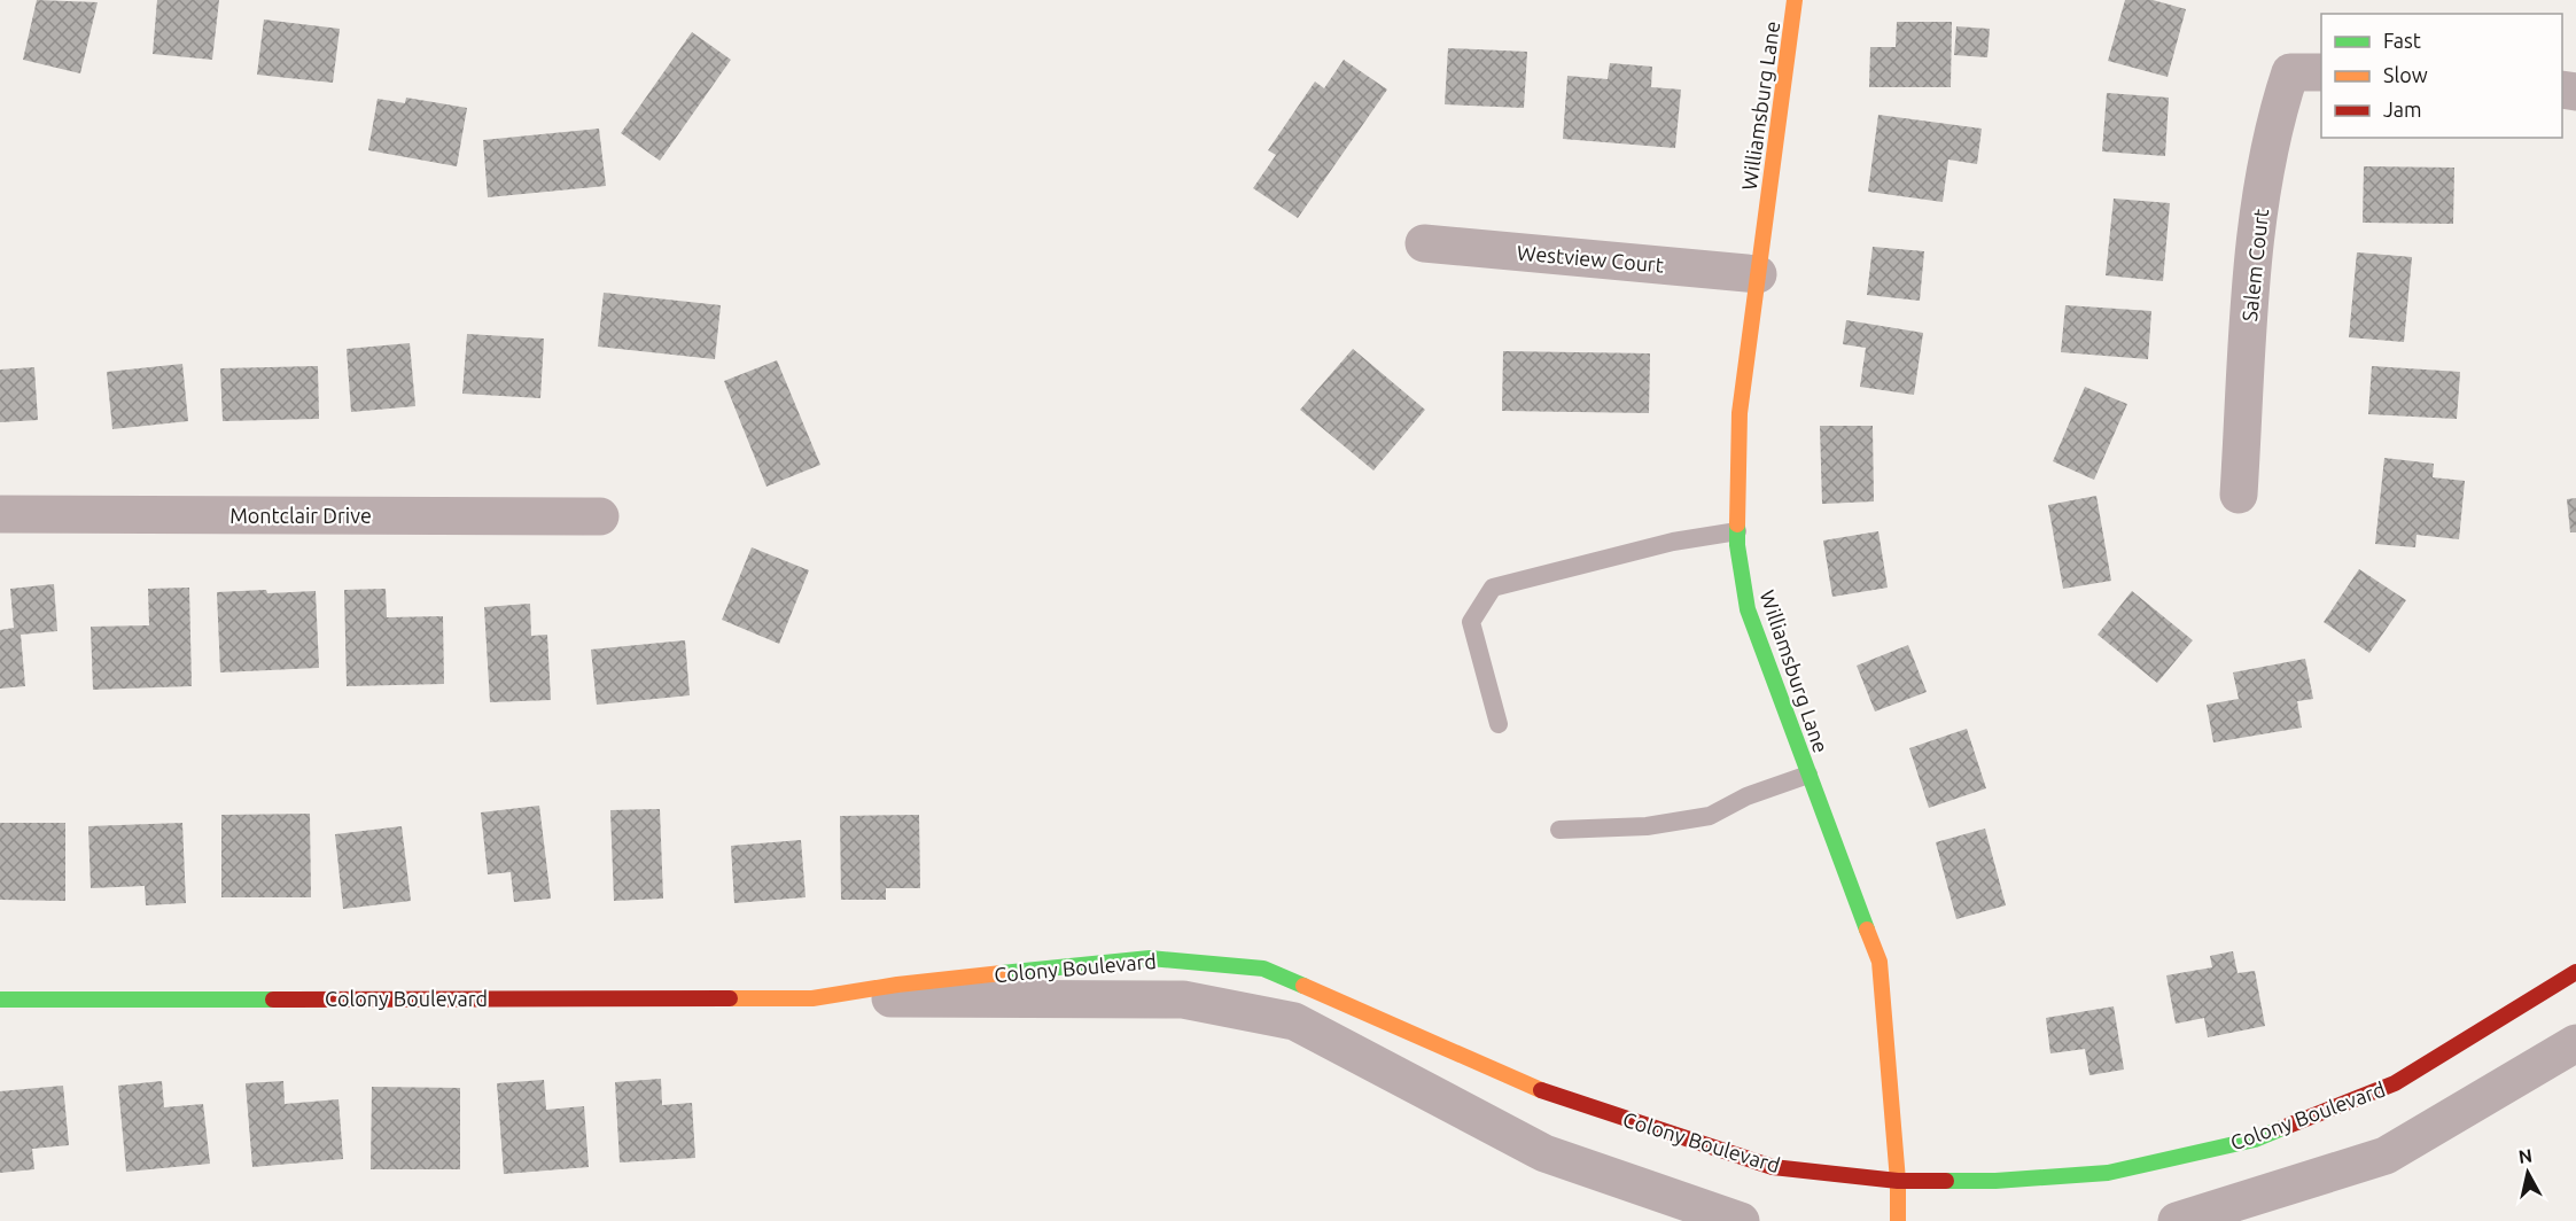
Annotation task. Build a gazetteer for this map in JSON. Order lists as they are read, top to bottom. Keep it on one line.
{"streets":{"street":["Williamsburg Lane","Westview Court","Salem Court","Montclair Drive","Colony Boulevard"]},"crossings":[["Williamsburg Lane","Westview Court"],["Williamsburg Lane","Colony Boulevard"]],"legend":["Fast","Slow","Jam"],"north":"top"}
